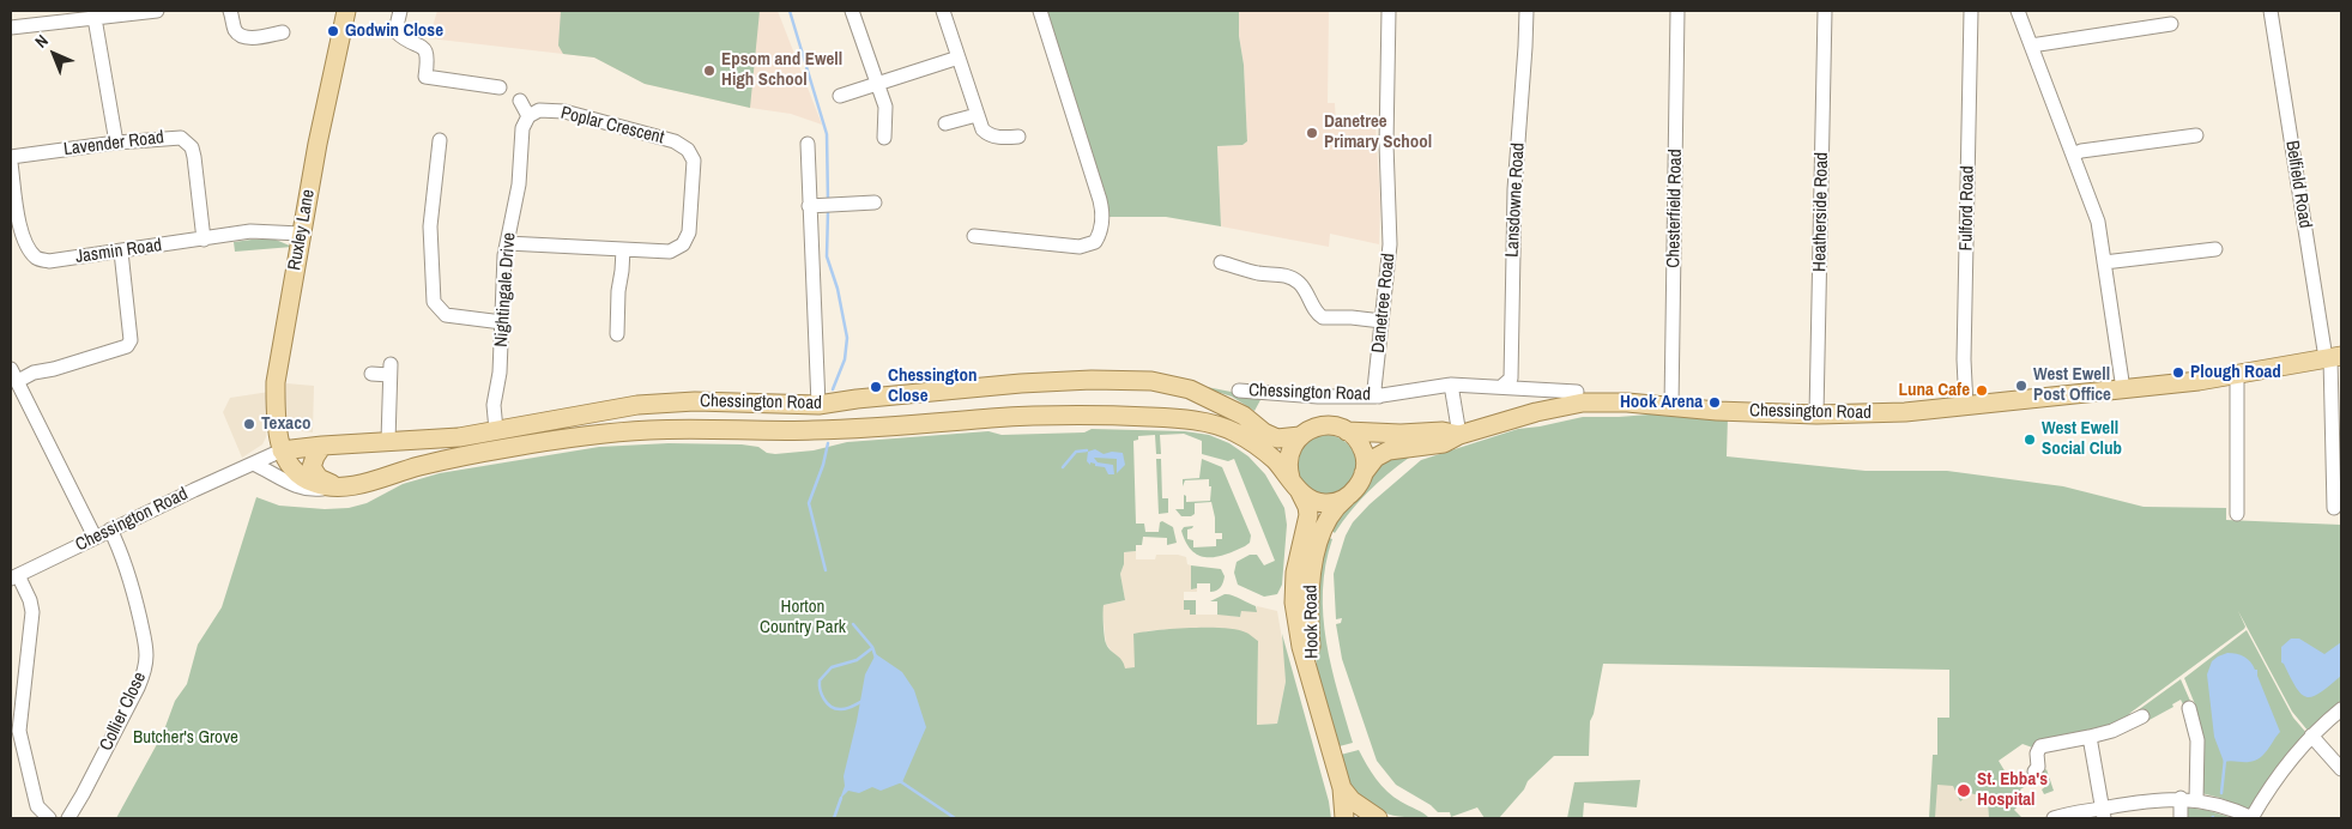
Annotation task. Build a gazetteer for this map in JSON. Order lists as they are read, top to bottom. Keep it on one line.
{"streets":{"main road":["Ruxley Lane","Chessington Road","Hook Road"],"street":["Poplar Crescent","Lavender Road","Belfield Road","Lansdowne Road","Chesterfield Road","Fulford Road","Heatherside Road","Jasmin Road","Nightingale Drive","Danetree Road","Collier Close"]},"crossings":[["Poplar Crescent","Nightingale Drive"],["Lavender Road","Jasmin Road"],["Belfield Road","Chessington Road"],["Chesterfield Road","Chessington Road"],["Fulford Road","Chessington Road"],["Heatherside Road","Chessington Road"],["Ruxley Lane","Jasmin Road"],["Ruxley Lane","Chessington Road"],["Nightingale Drive","Chessington Road"],["Danetree Road","Chessington Road"],["Chessington Road","Hook Road"],["Chessington Road","Collier Close"]],"parks":["Horton Country Park","Butcher's Grove"],"places":["Godwin Close","Epsom and Ewell High School","Danetree Primary School","Plough Road","West Ewell Post Office","Chessington Close","Luna Cafe","Hook Arena","Texaco","West Ewell Social Club","St. Ebba's Hospital"],"north":"top left"}
